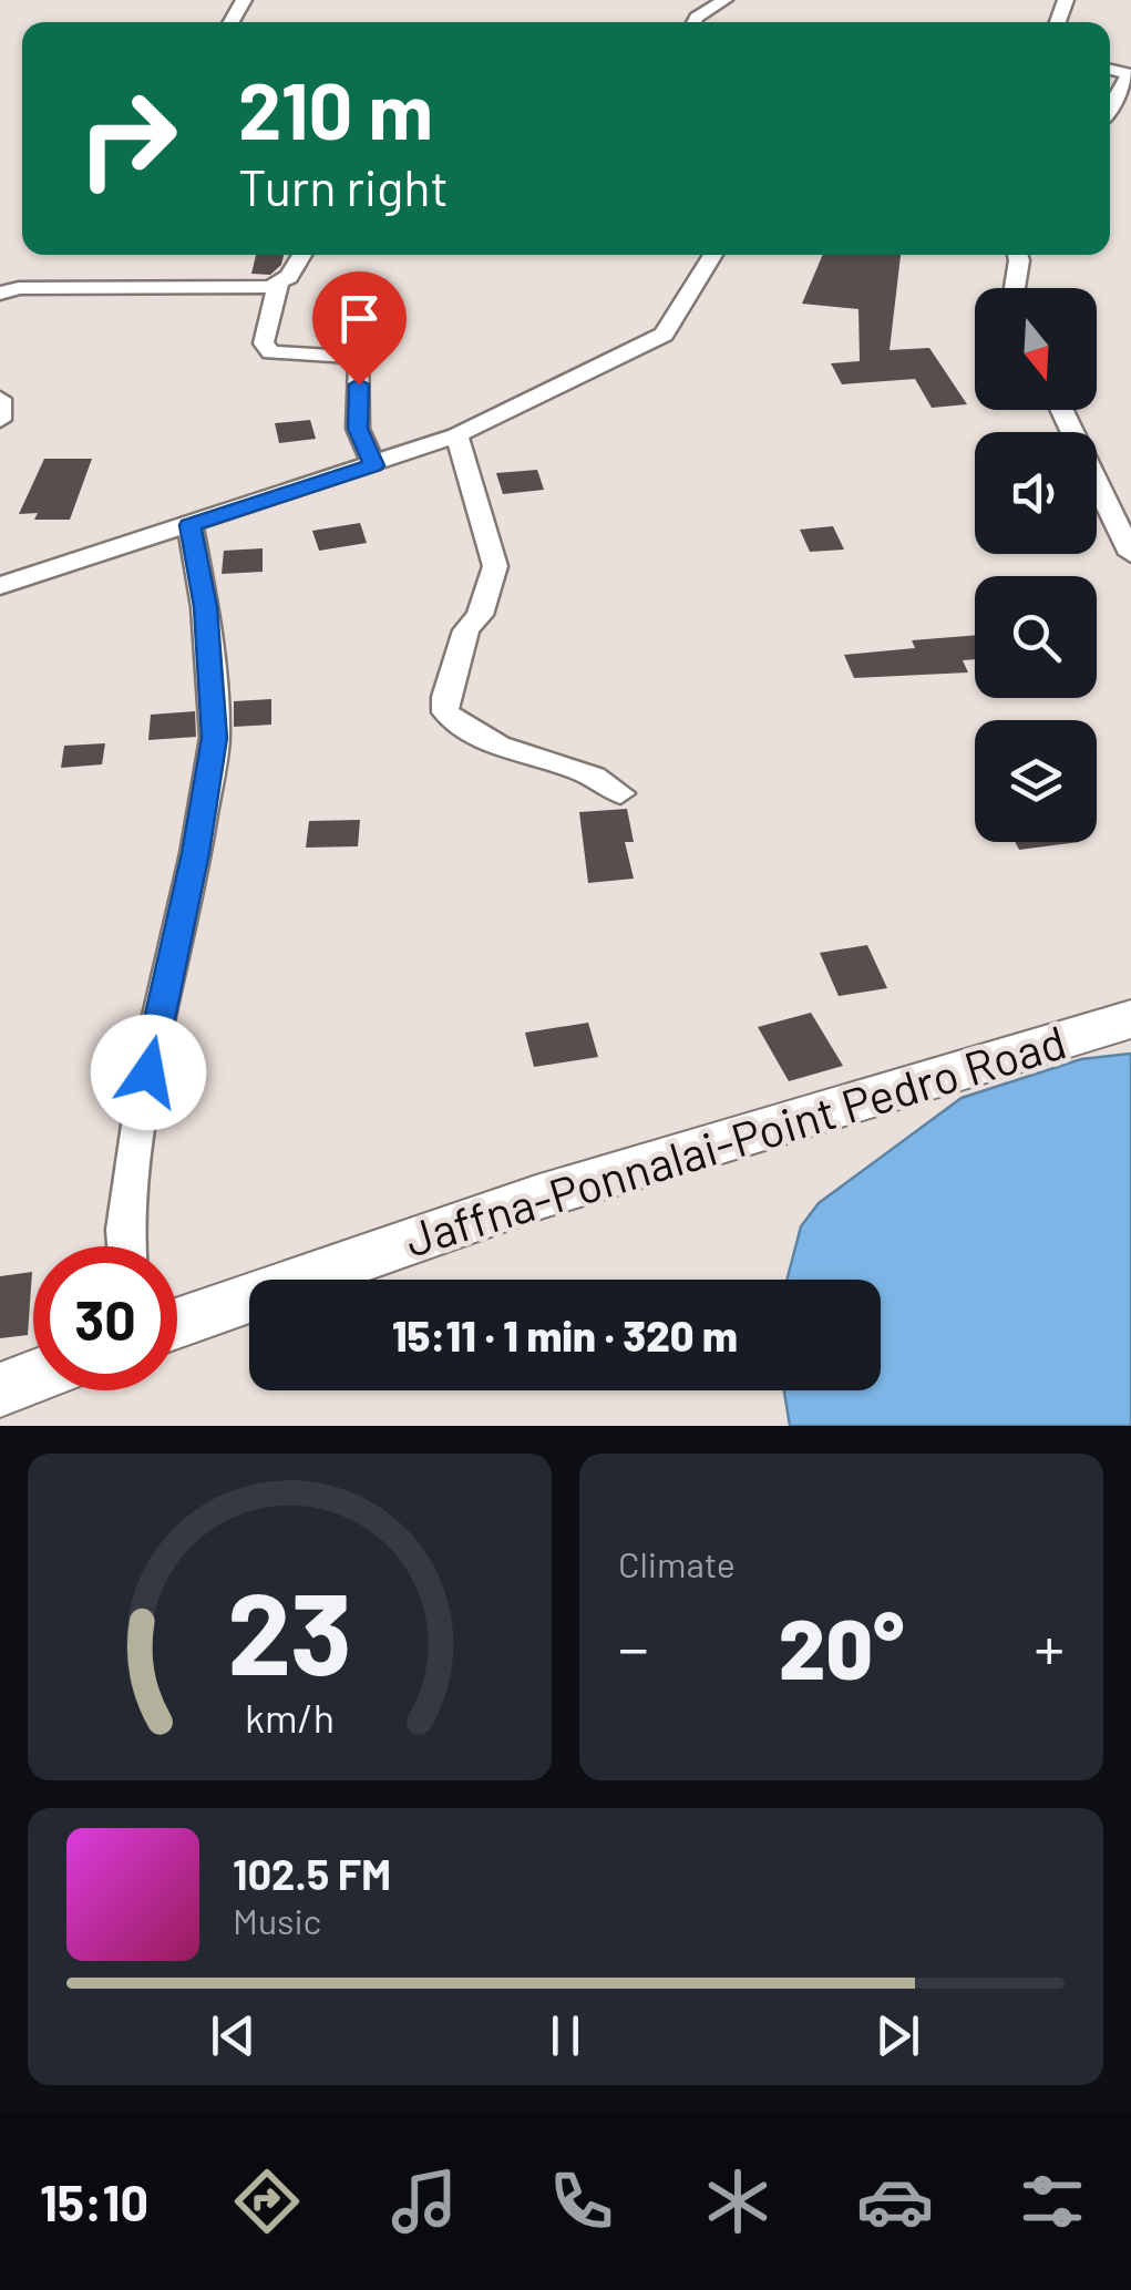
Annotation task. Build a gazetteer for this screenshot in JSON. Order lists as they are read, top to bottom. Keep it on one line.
{"streets":{"main road":["Jaffna-Ponnalai-Point Pedro Road"]},"north":"bottom","page":{"turn":["210 m","Turn right"],"limit":"30","trip":"15:11 · 1 min · 320 m","tile":"Climate","heat":["−","20°","+"],"song":["102.5 FM","Music"],"tabs":"15:10","gauge":["23","km/h"]}}
